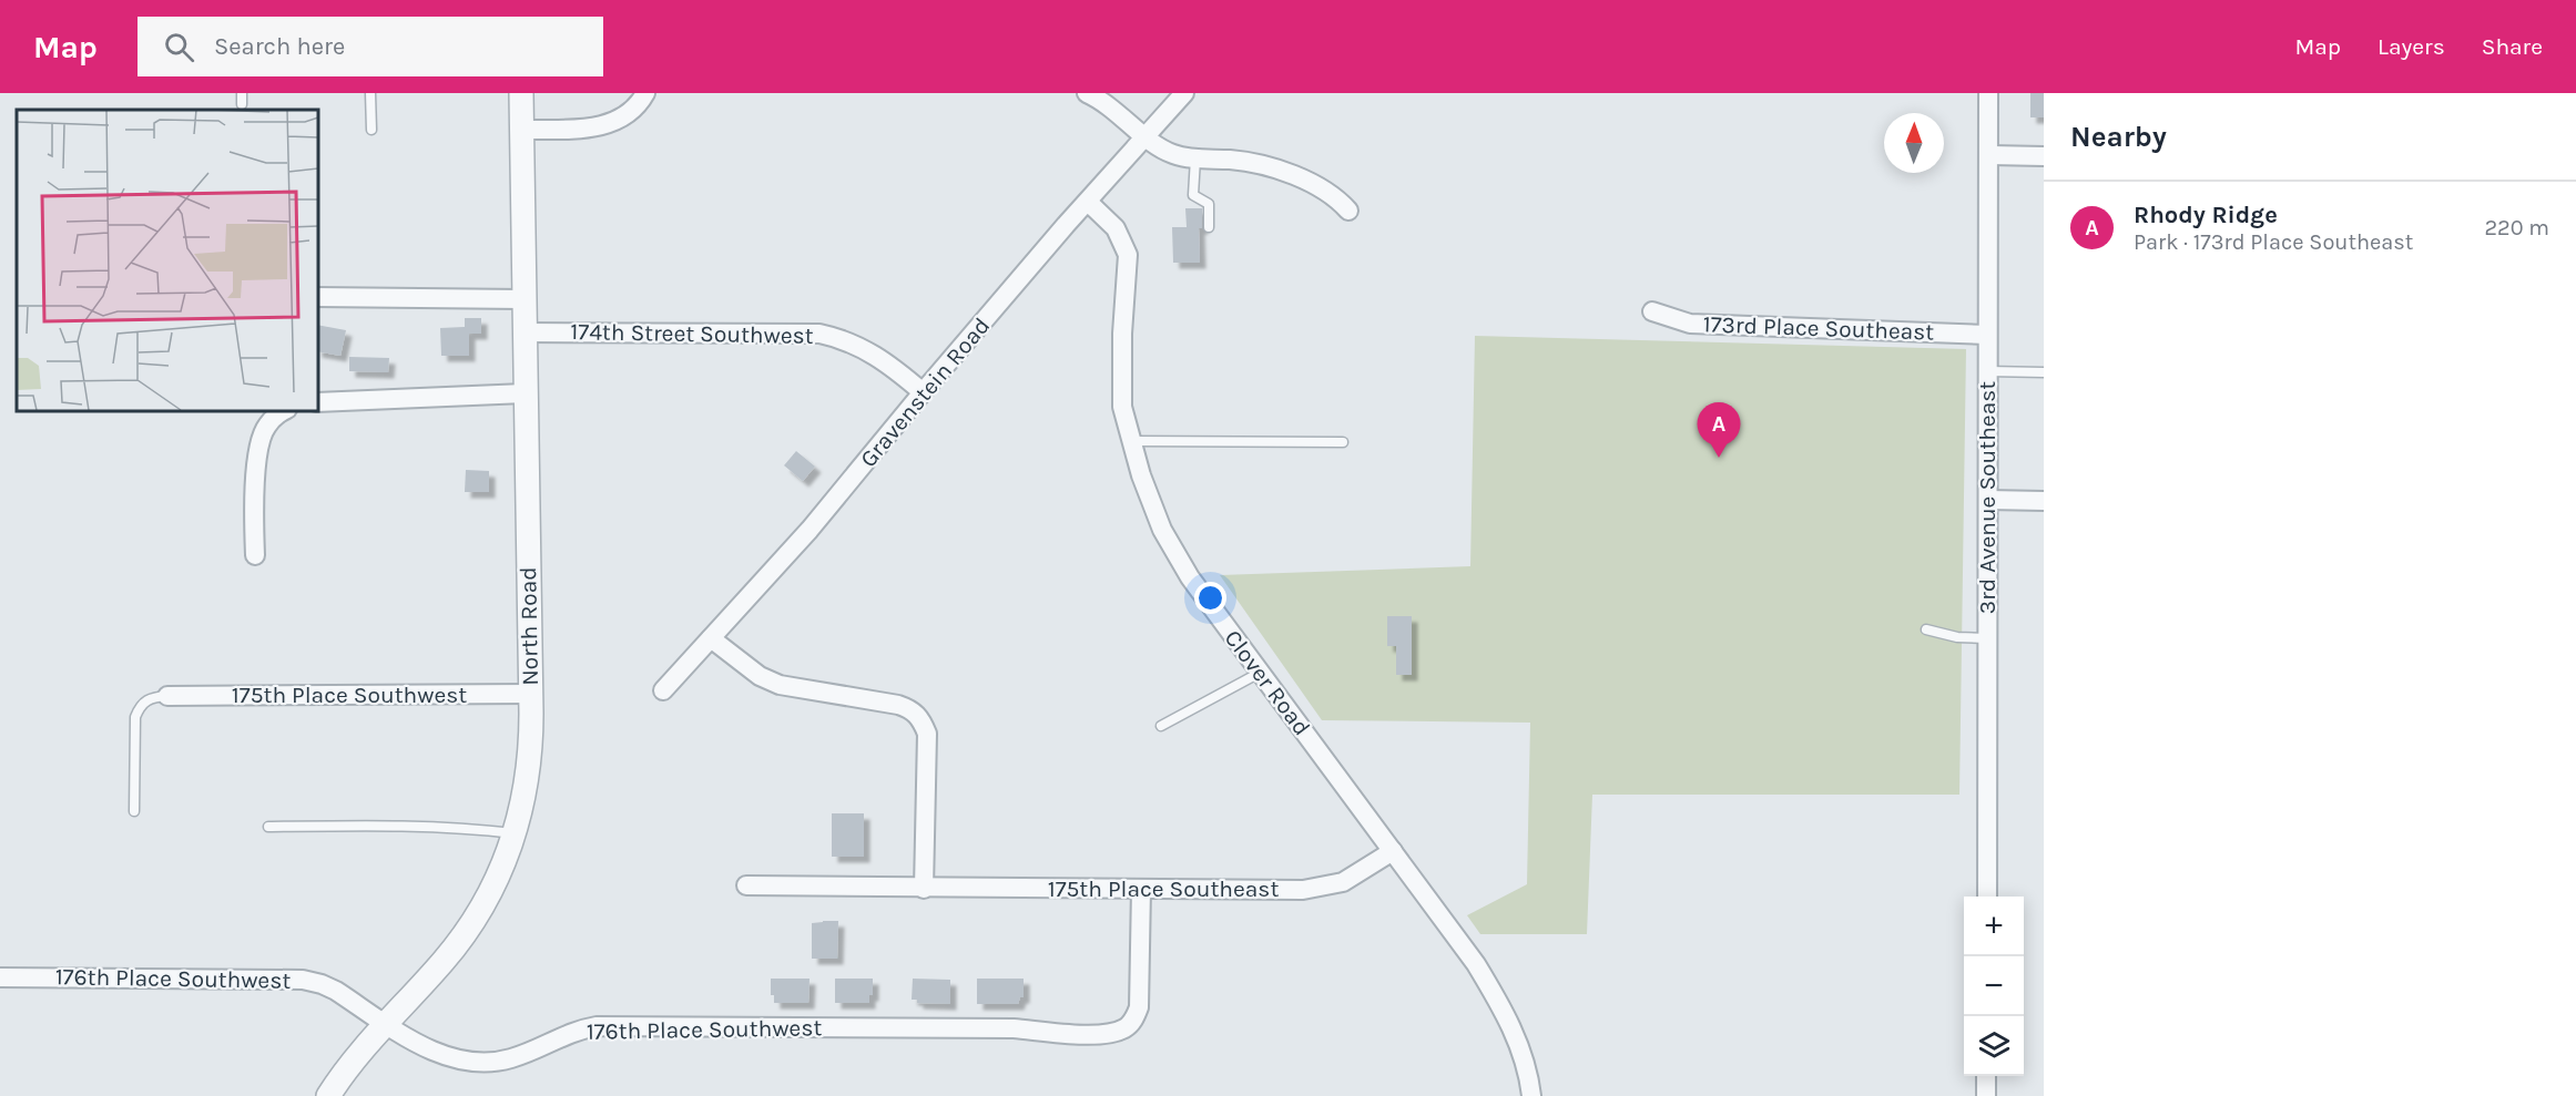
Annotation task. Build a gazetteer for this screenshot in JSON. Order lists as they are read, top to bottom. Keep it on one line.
{"streets":{"street":["173rd Place Southeast","174th Street Southwest","Gravenstein Road","3rd Avenue Southeast","North Road","Clover Road","175th Place Southwest","175th Place Southeast","176th Place Southwest"]},"crossings":[["173rd Place Southeast","3rd Avenue Southeast"],["174th Street Southwest","Gravenstein Road"],["174th Street Southwest","North Road"],["Gravenstein Road","Clover Road"],["North Road","175th Place Southwest"],["North Road","176th Place Southwest"],["Clover Road","175th Place Southeast"],["175th Place Southeast","176th Place Southwest"]],"north":"top","page":{"header":"Map","search":"Search here","nav":["Map","Layers","Share"],"heading":"Nearby","list":[{"mark":"A","name":"Rhody Ridge","note":"Park · 173rd Place Southeast","value":"220 m"}],"pins":"A","map_buttons":["+","−"]}}
